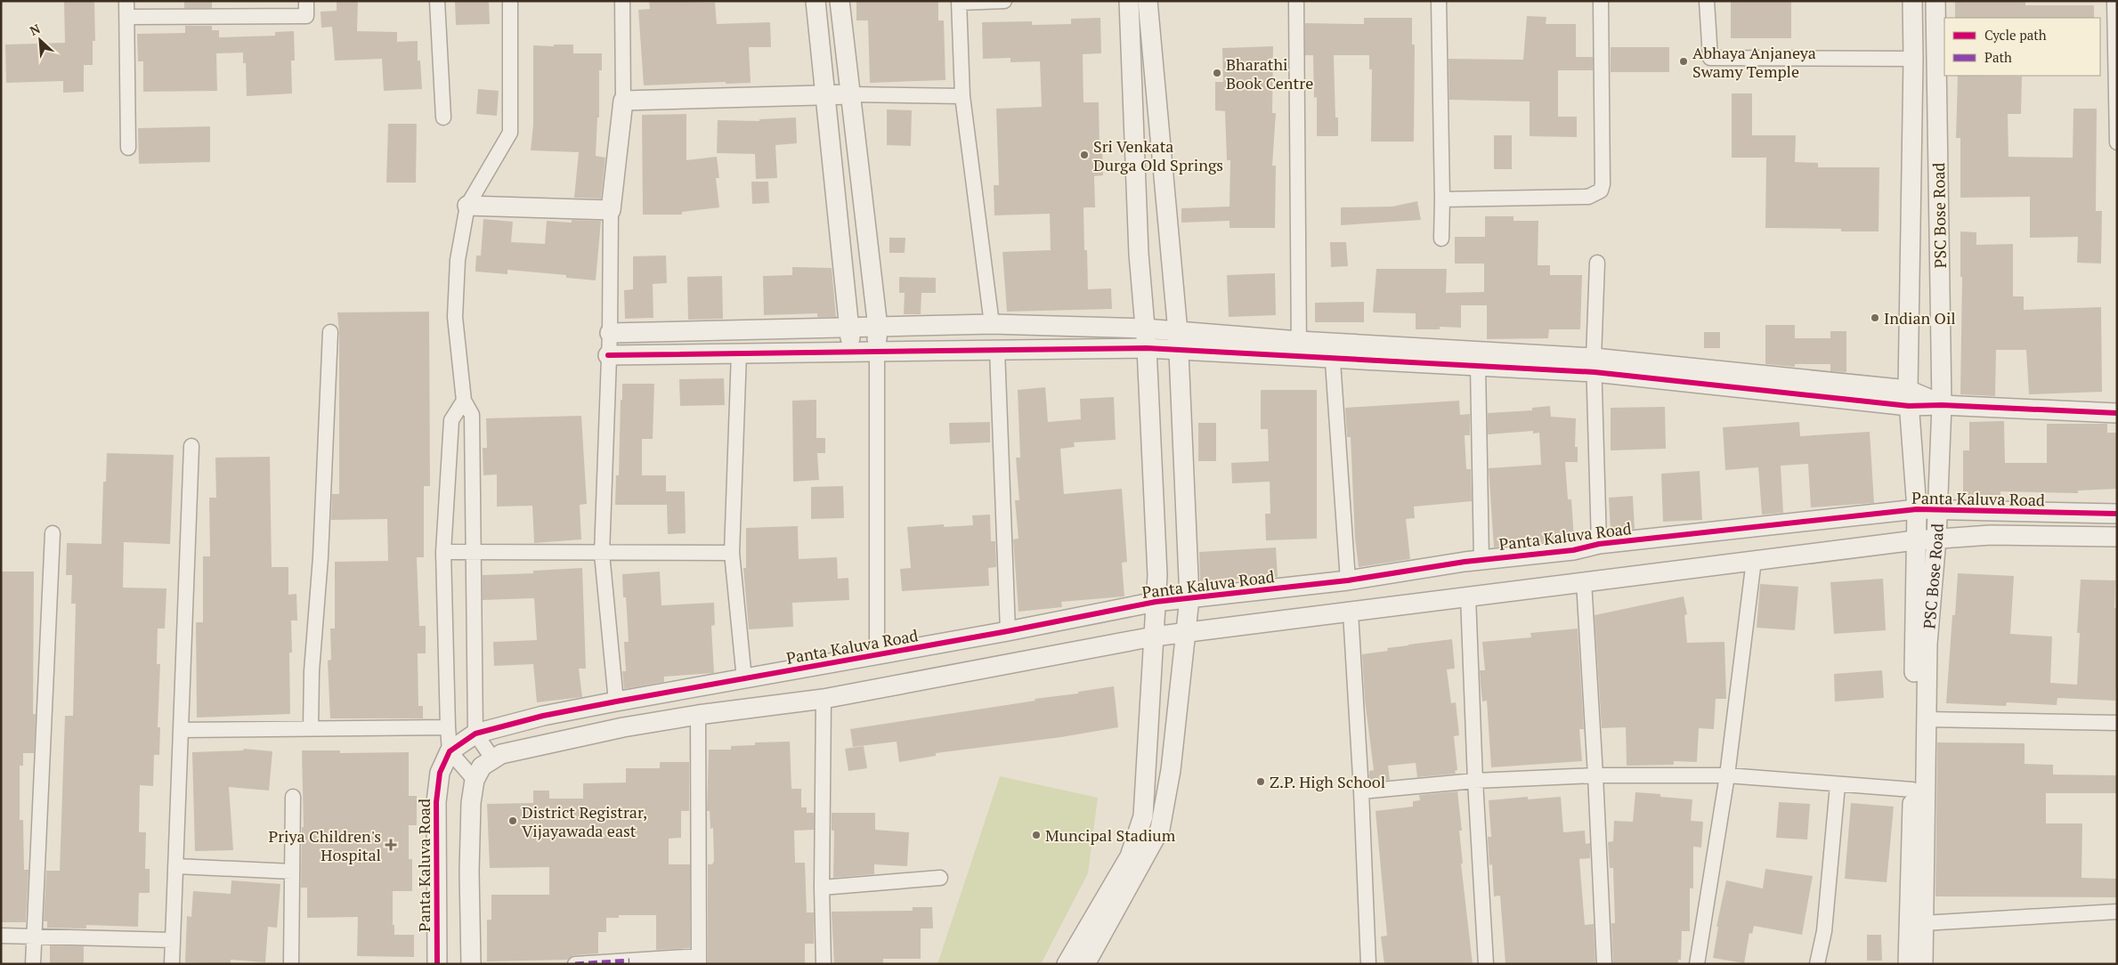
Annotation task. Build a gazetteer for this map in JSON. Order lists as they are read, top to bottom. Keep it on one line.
{"streets":{"street":["PSC Bose Road","Panta Kaluva Road"]},"crossings":[["PSC Bose Road","Panta Kaluva Road"]],"places":{"other":["Abhaya Anjaneya Swamy Temple","Bharathi Book Centre","Sri Venkata Durga Old Springs","Indian Oil","Z.P. High School","District Registrar, Vijayawada east","Muncipal Stadium"],"health":["Priya Children's Hospital"]},"legend":["Cycle path","Path"],"north":"top left"}
